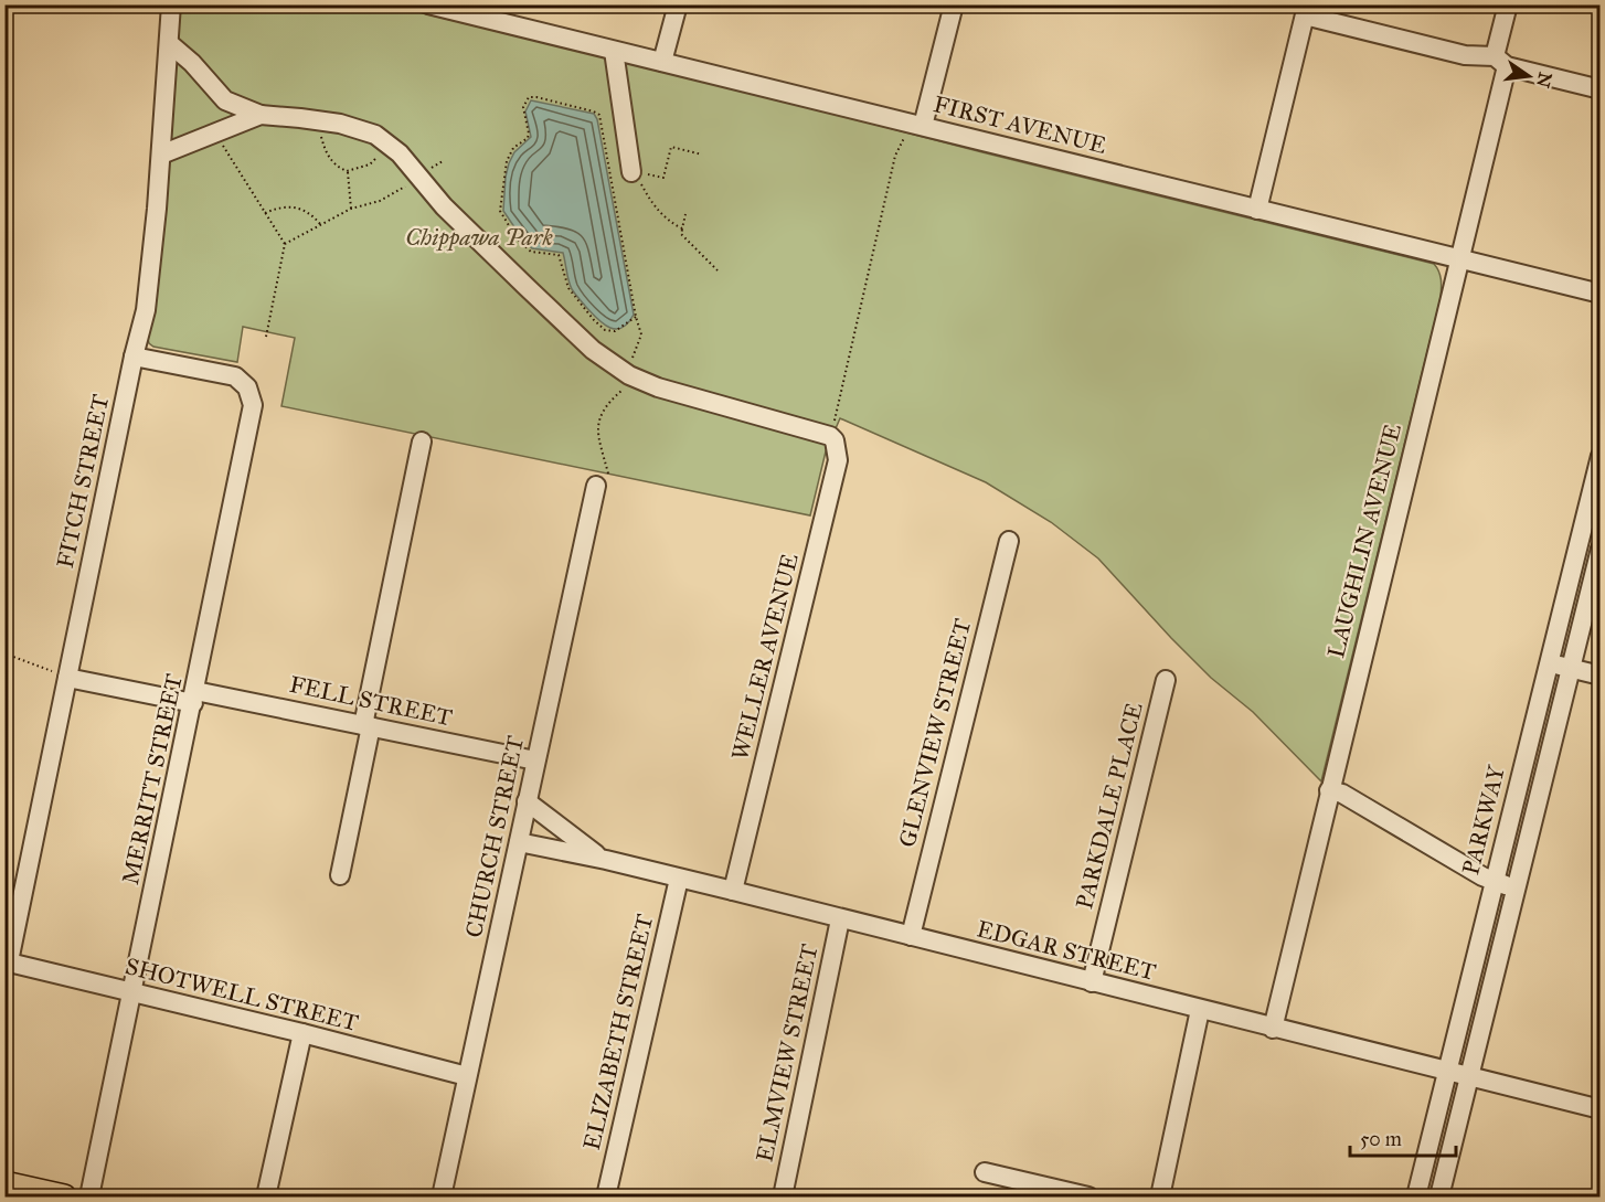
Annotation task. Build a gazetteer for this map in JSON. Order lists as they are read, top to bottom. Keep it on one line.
{"streets":{"street":["FIRST AVENUE","FITCH STREET","LAUGHLIN AVENUE","WELLER AVENUE","FELL STREET","GLENVIEW STREET","MERRITT STREET","PARKDALE PLACE","PARKWAY","CHURCH STREET","EDGAR STREET","SHOTWELL STREET","ELIZABETH STREET","ELMVIEW STREET"]},"crossings":[["FIRST AVENUE","LAUGHLIN AVENUE"],["FITCH STREET","FELL STREET"],["FITCH STREET","MERRITT STREET"],["FITCH STREET","SHOTWELL STREET"],["LAUGHLIN AVENUE","EDGAR STREET"],["WELLER AVENUE","EDGAR STREET"],["FELL STREET","MERRITT STREET"],["FELL STREET","CHURCH STREET"],["GLENVIEW STREET","EDGAR STREET"],["MERRITT STREET","SHOTWELL STREET"],["PARKDALE PLACE","EDGAR STREET"],["PARKWAY","EDGAR STREET"],["CHURCH STREET","EDGAR STREET"],["CHURCH STREET","SHOTWELL STREET"],["EDGAR STREET","ELIZABETH STREET"],["EDGAR STREET","ELMVIEW STREET"]],"parks":["Chippawa Park"],"scale_bar":"50 m","north":"right"}
